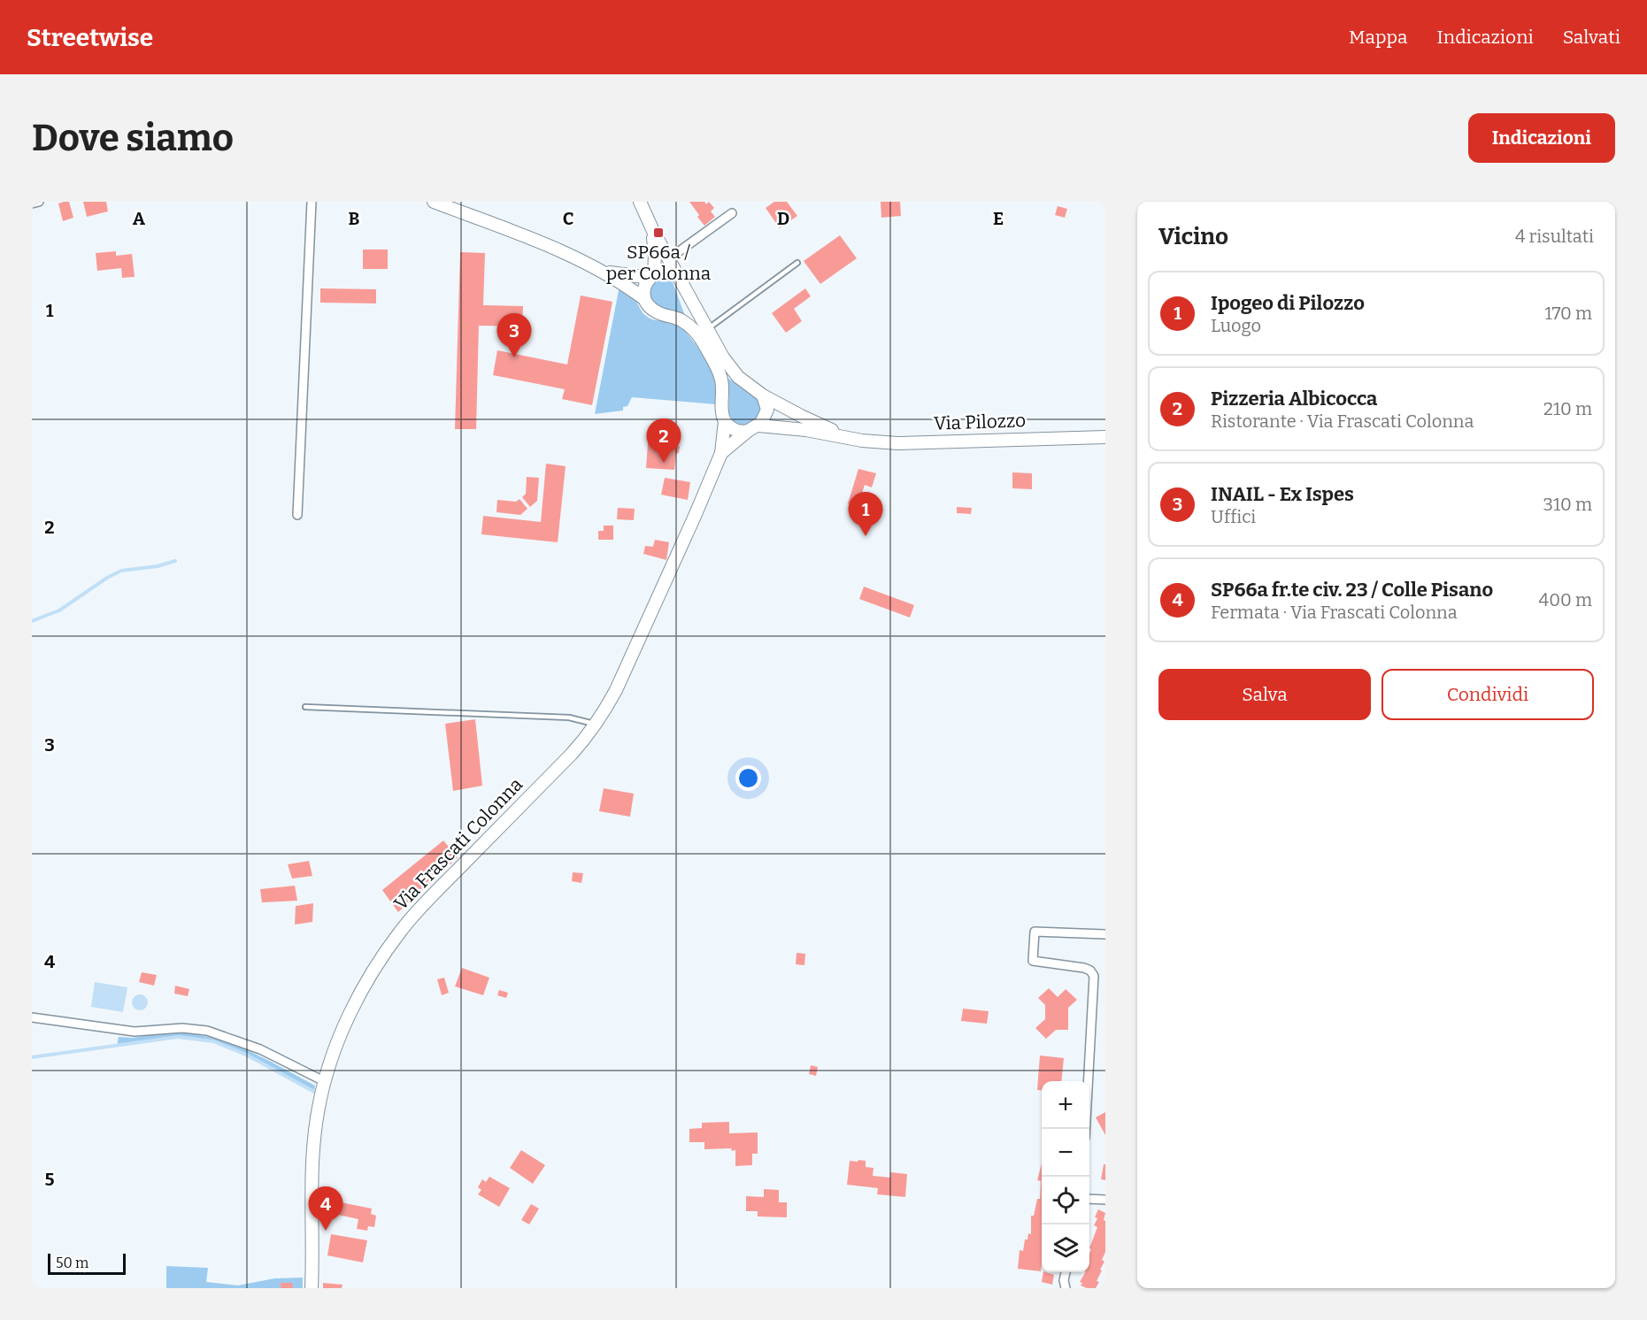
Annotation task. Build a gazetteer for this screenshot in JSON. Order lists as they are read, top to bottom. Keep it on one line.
{"streets":{"street":["Via Pilozzo","Via Frascati Colonna"]},"crossings":[["Via Pilozzo","Via Frascati Colonna"]],"places":{"transit":["SP66a / per Colonna"]},"scale_bar":"50 m","page":{"header":"Streetwise","nav":["Mappa","Indicazioni","Salvati"],"buttons":["Indicazioni",["Salva","Condividi"]],"title":"Dove siamo","heading":["Vicino","4 risultati"],"list":[{"mark":"1","name":"Ipogeo di Pilozzo","note":"Luogo","value":"170 m"},{"mark":"2","name":"Pizzeria Albicocca","note":"Ristorante · Via Frascati Colonna","value":"210 m"},{"mark":"3","name":"INAIL - Ex Ispes","note":"Uffici","value":"310 m"},{"mark":"4","name":"SP66a fr.te civ. 23 / Colle Pisano","note":"Fermata · Via Frascati Colonna","value":"400 m"}],"pins":["3","2","1","4"],"map_buttons":["+","−"],"scale":"50 m"},"grid":{"columns":["A","B","C","D","E"],"rows":["1","2","3","4","5"]}}
